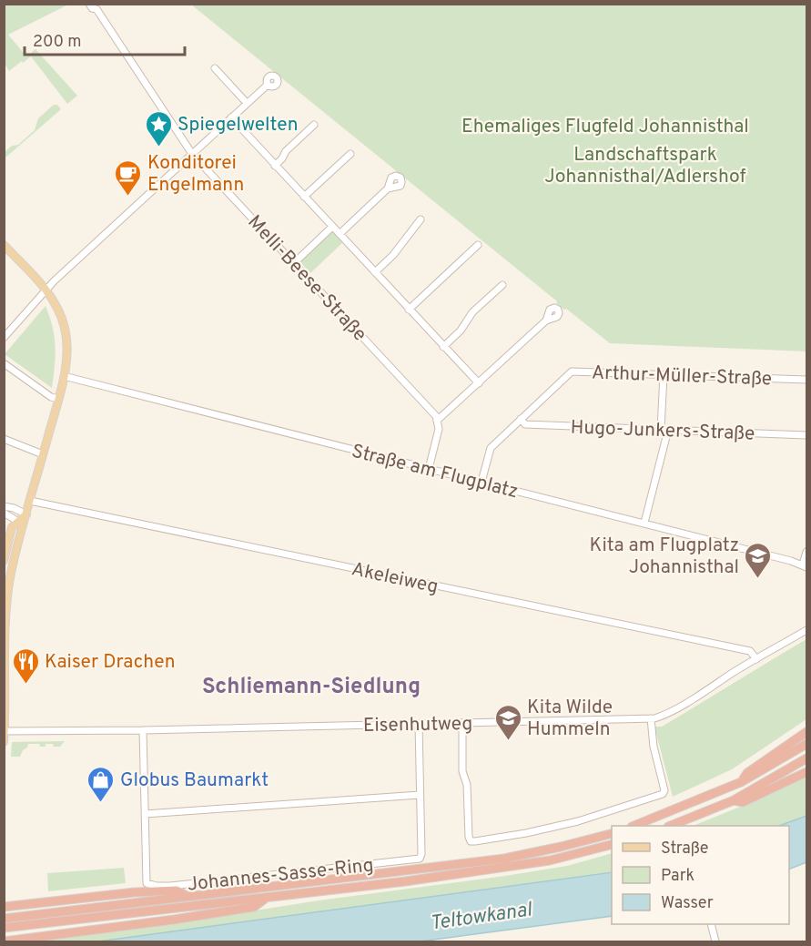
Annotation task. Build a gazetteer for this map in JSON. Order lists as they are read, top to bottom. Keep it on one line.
{"streets":{"street":["Melli-Beese-Straße","Arthur-Müller-Straße","Hugo-Junkers-Straße","Straße am Flugplatz","Akeleiweg","Eisenhutweg","Johannes-Sasse-Ring"]},"crossings":[["Arthur-Müller-Straße","Hugo-Junkers-Straße"],["Arthur-Müller-Straße","Straße am Flugplatz"],["Akeleiweg","Eisenhutweg"],["Eisenhutweg","Johannes-Sasse-Ring"]],"districts":["Schliemann-Siedlung"],"water":["Teltowkanal"],"parks":["Ehemaliges Flugfeld Johannisthal","Landschaftspark Johannisthal/Adlershof"],"places":{"place":["Spiegelwelten"],"cafe":["Konditorei Engelmann"],"school or university":["Kita am Flugplatz Johannisthal","Kita Wilde Hummeln"],"restaurant":["Kaiser Drachen"],"shop":["Globus Baumarkt"]},"legend":["Straße","Park","Wasser"],"scale_bar":"200 m"}
